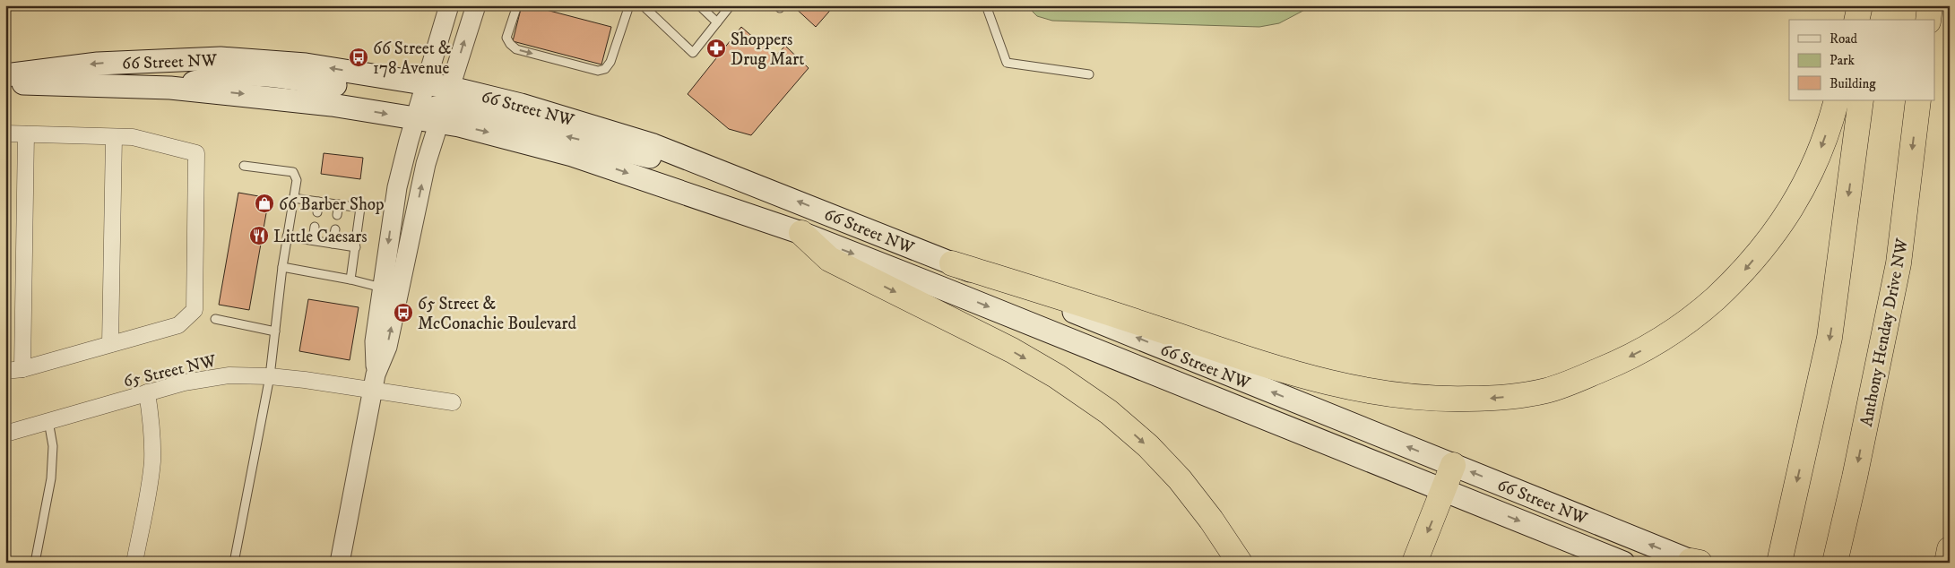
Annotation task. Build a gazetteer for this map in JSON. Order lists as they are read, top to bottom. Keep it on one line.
{"streets":{"highway":["Anthony Henday Drive NW"],"main road":["66 Street NW"],"street":["65 Street NW"]},"places":{"pharmacy":["Shoppers Drug Mart"],"bus stop":["66 Street & 178 Avenue","65 Street & McConachie Boulevard"],"shop":["66 Barber Shop"],"restaurant":["Little Caesars"]},"legend":["Road","Park","Building"]}
